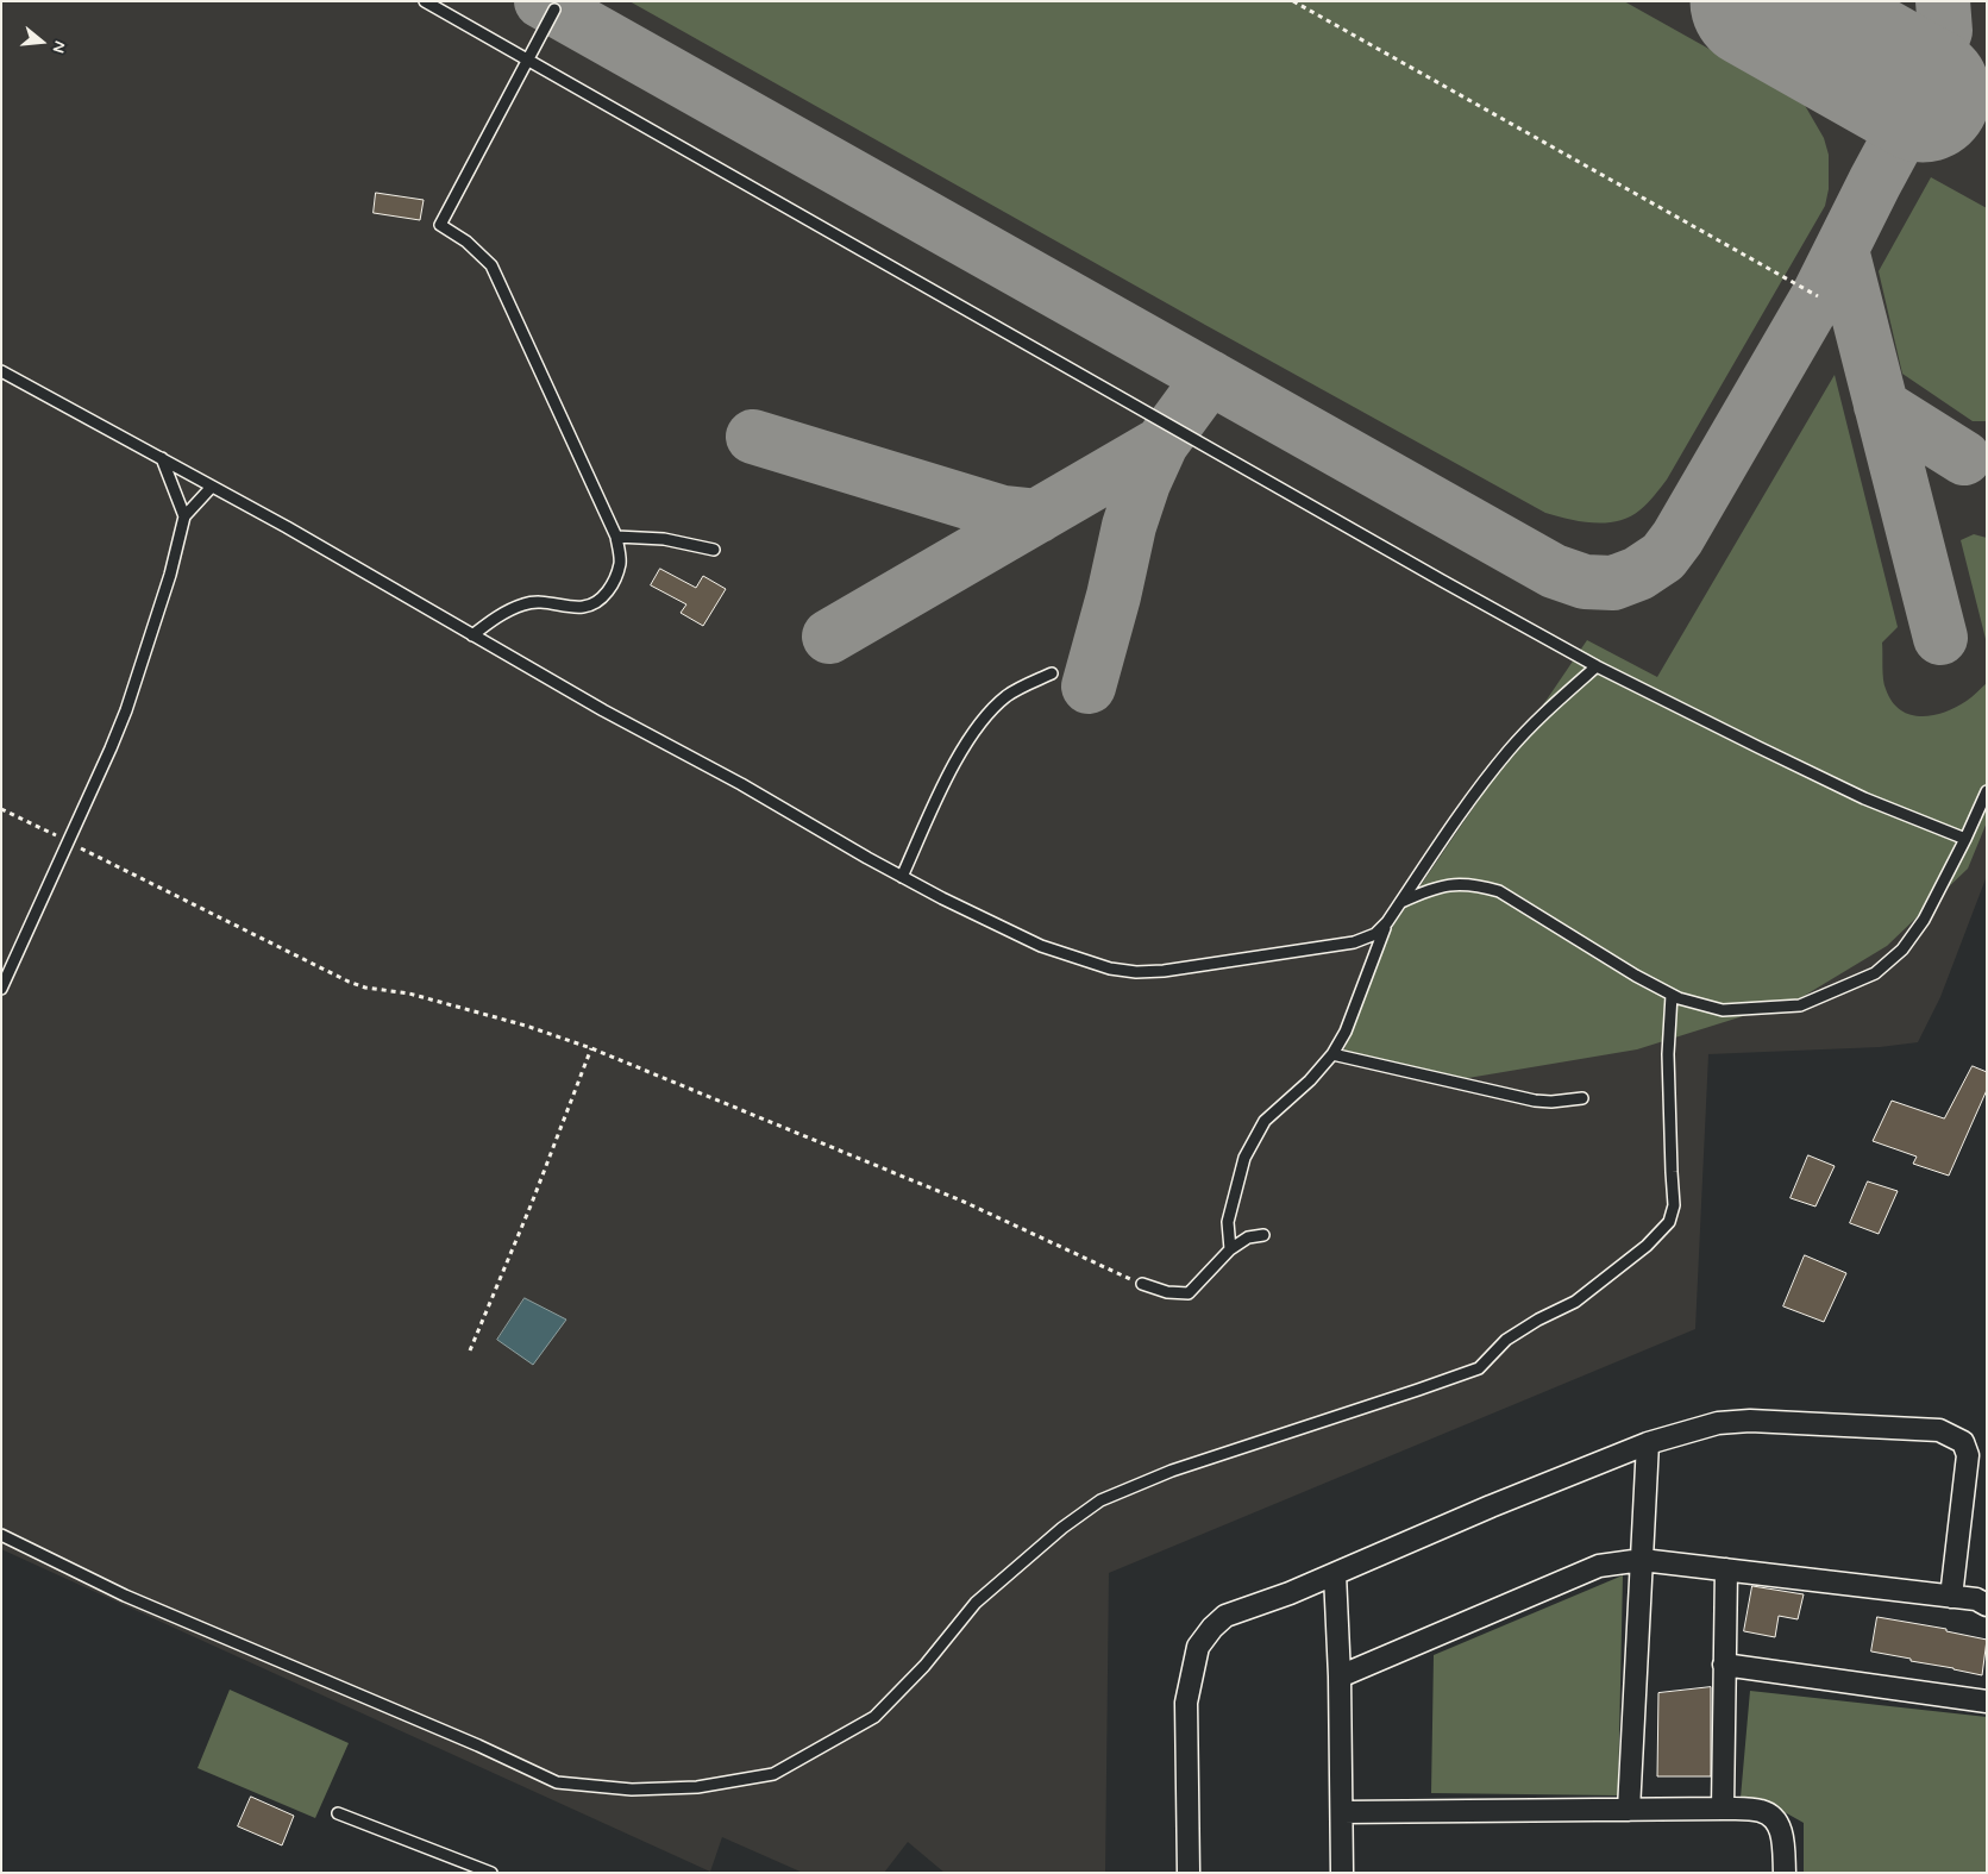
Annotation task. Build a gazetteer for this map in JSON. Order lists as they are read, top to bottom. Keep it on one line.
{"north":"right"}
